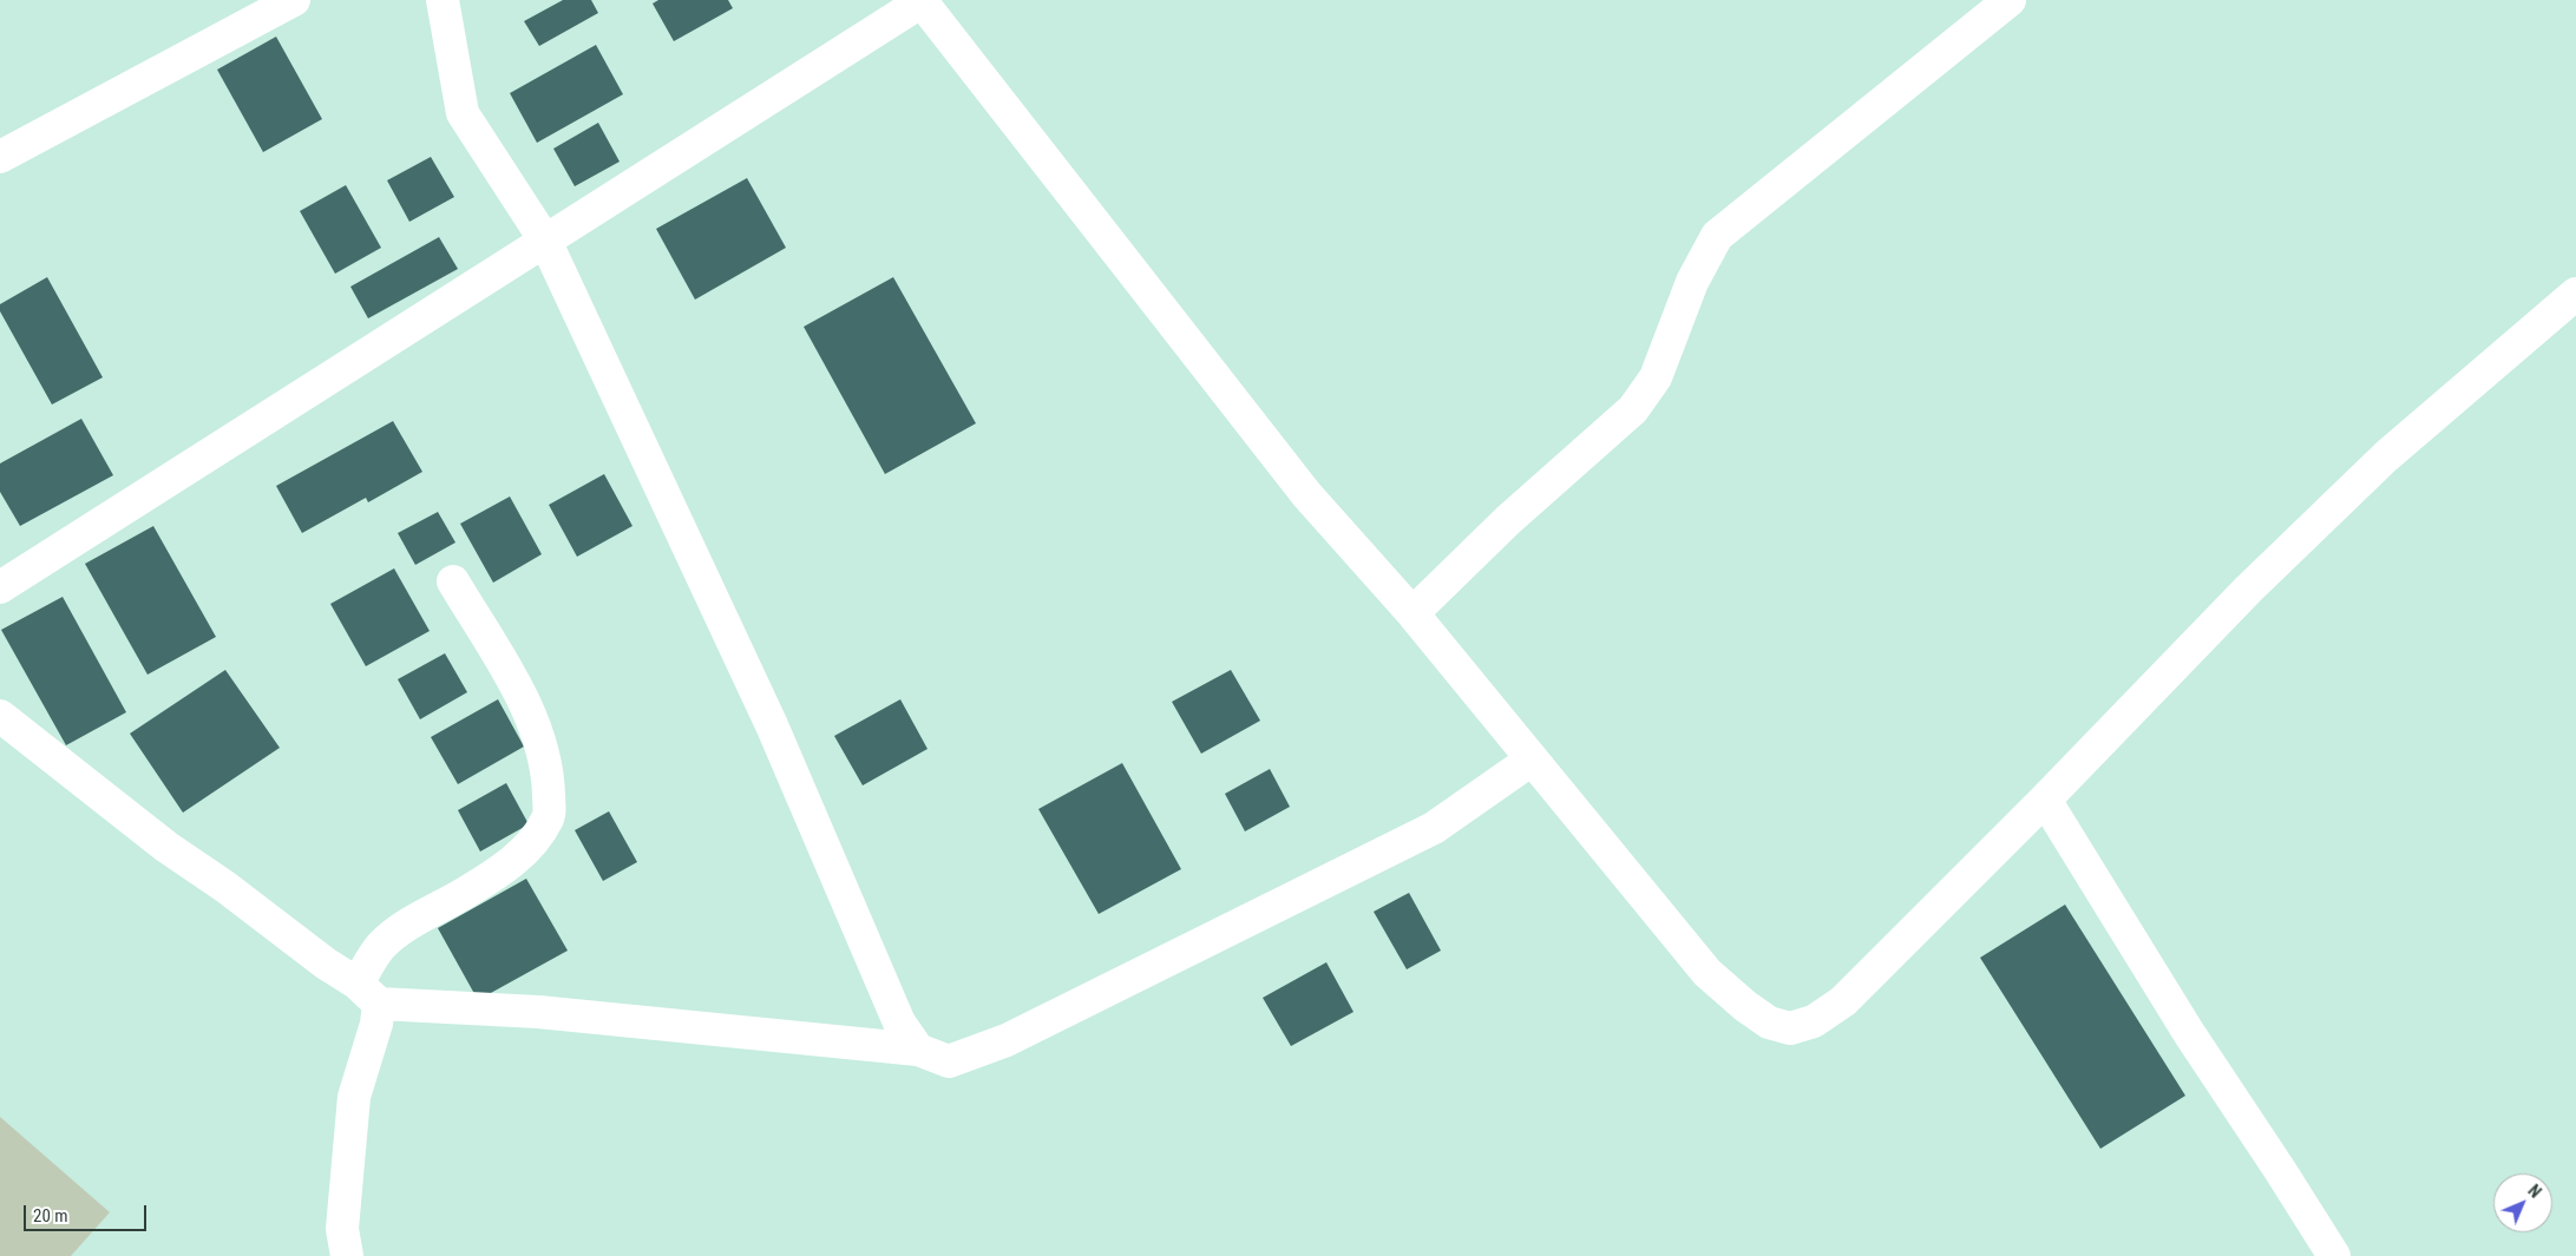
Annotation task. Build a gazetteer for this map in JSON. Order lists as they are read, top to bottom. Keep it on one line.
{"scale_bar":"20 m","north":"top right"}
